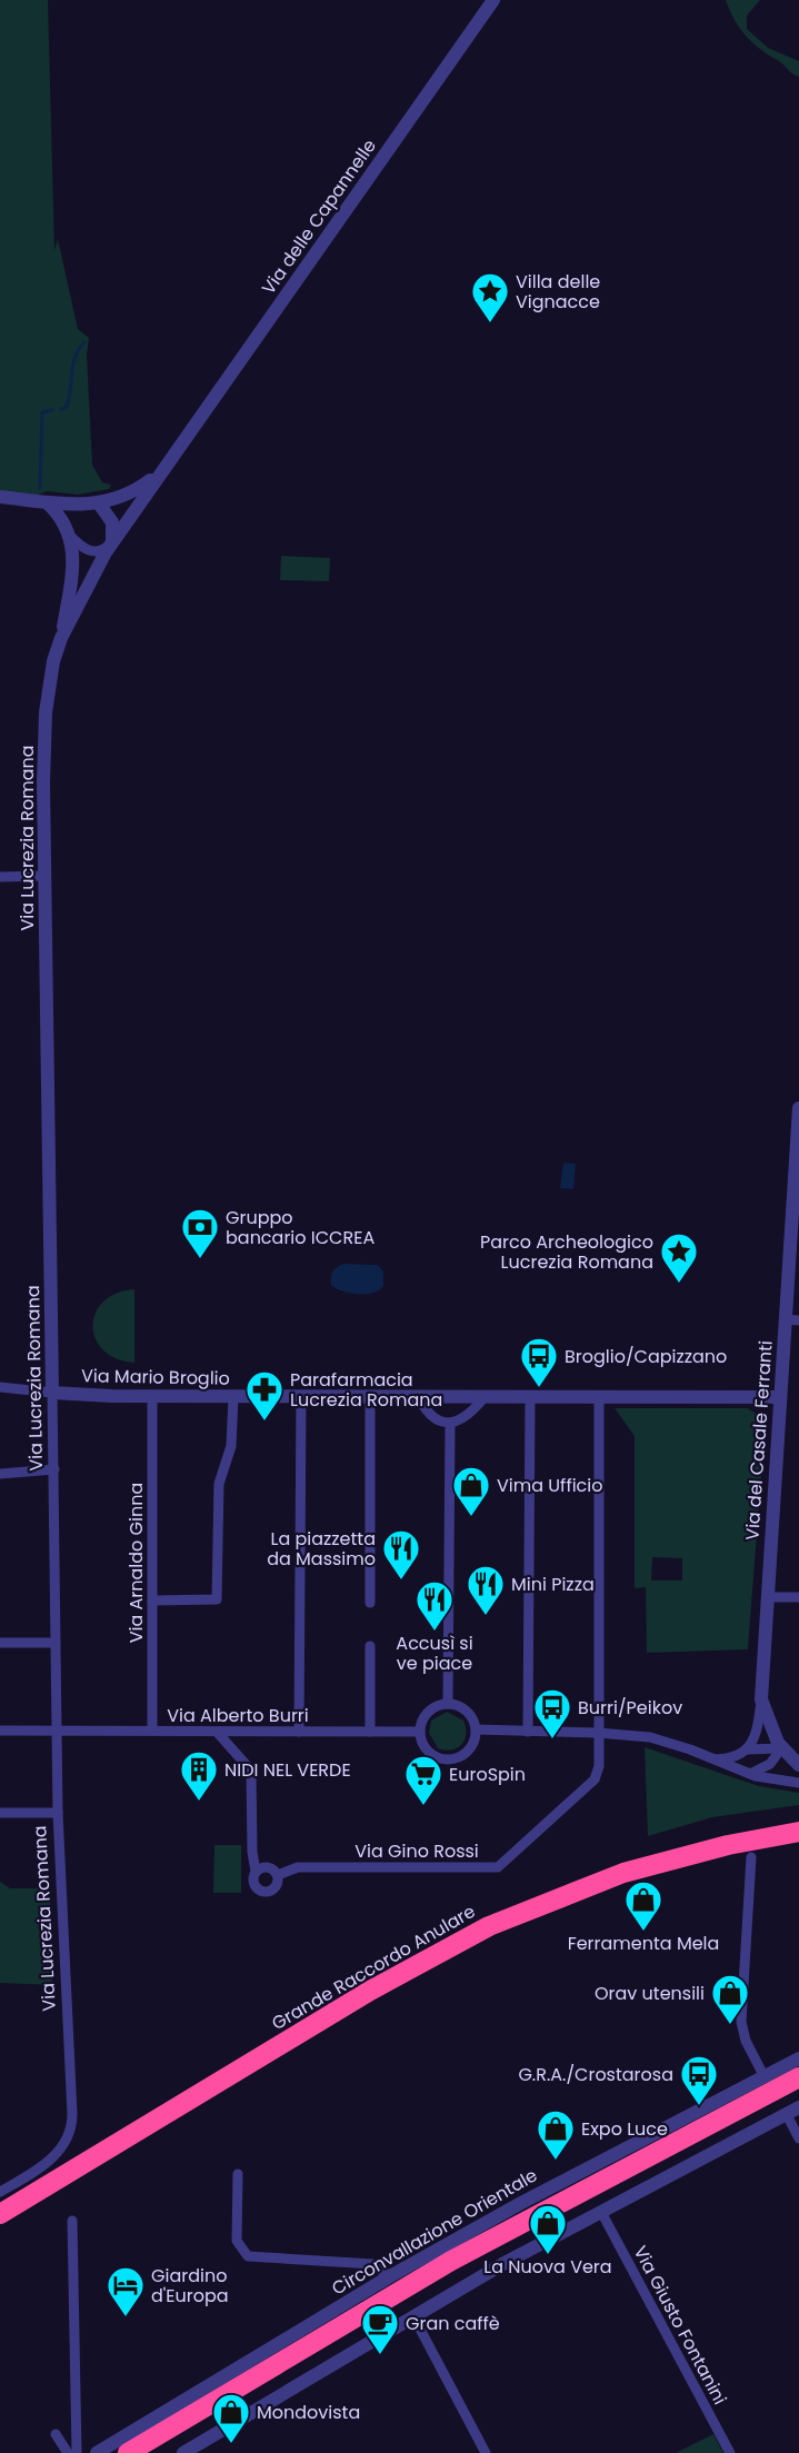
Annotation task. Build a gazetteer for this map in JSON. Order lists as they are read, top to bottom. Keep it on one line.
{"streets":{"highway":["Grande Raccordo Anulare"],"street":["Via delle Capannelle","Via Lucrezia Romana","Via Mario Broglio","Via del Casale Ferranti","Via Arnaldo Ginna","Via Alberto Burri","Via Gino Rossi","Circonvallazione Orientale","Via Giusto Fontanini"]},"crossings":[["Via delle Capannelle","Via Lucrezia Romana"],["Via Lucrezia Romana","Via Mario Broglio"],["Via Lucrezia Romana","Via Alberto Burri"],["Via Mario Broglio","Via del Casale Ferranti"],["Via Mario Broglio","Via Arnaldo Ginna"],["Via Mario Broglio","Via Gino Rossi"],["Via Arnaldo Ginna","Via Alberto Burri"]],"places":{"place":["Villa delle Vignacce","Parco Archeologico Lucrezia Romana"],"bank":["Gruppo bancario ICCREA"],"bus stop":["Broglio/Capizzano","Burri/Peikov","G.R.A./Crostarosa"],"pharmacy":["Parafarmacia Lucrezia Romana"],"shop":["Vima Ufficio","Ferramenta Mela","Orav utensili","Expo Luce","La Nuova Vera","Mondovista"],"restaurant":["La piazzetta da Massimo","Mini Pizza","Accusì si ve piace"],"building":["NIDI NEL VERDE"],"supermarket":["EuroSpin"],"hotel":["Giardino d'Europa"],"cafe":["Gran caffè"]}}
